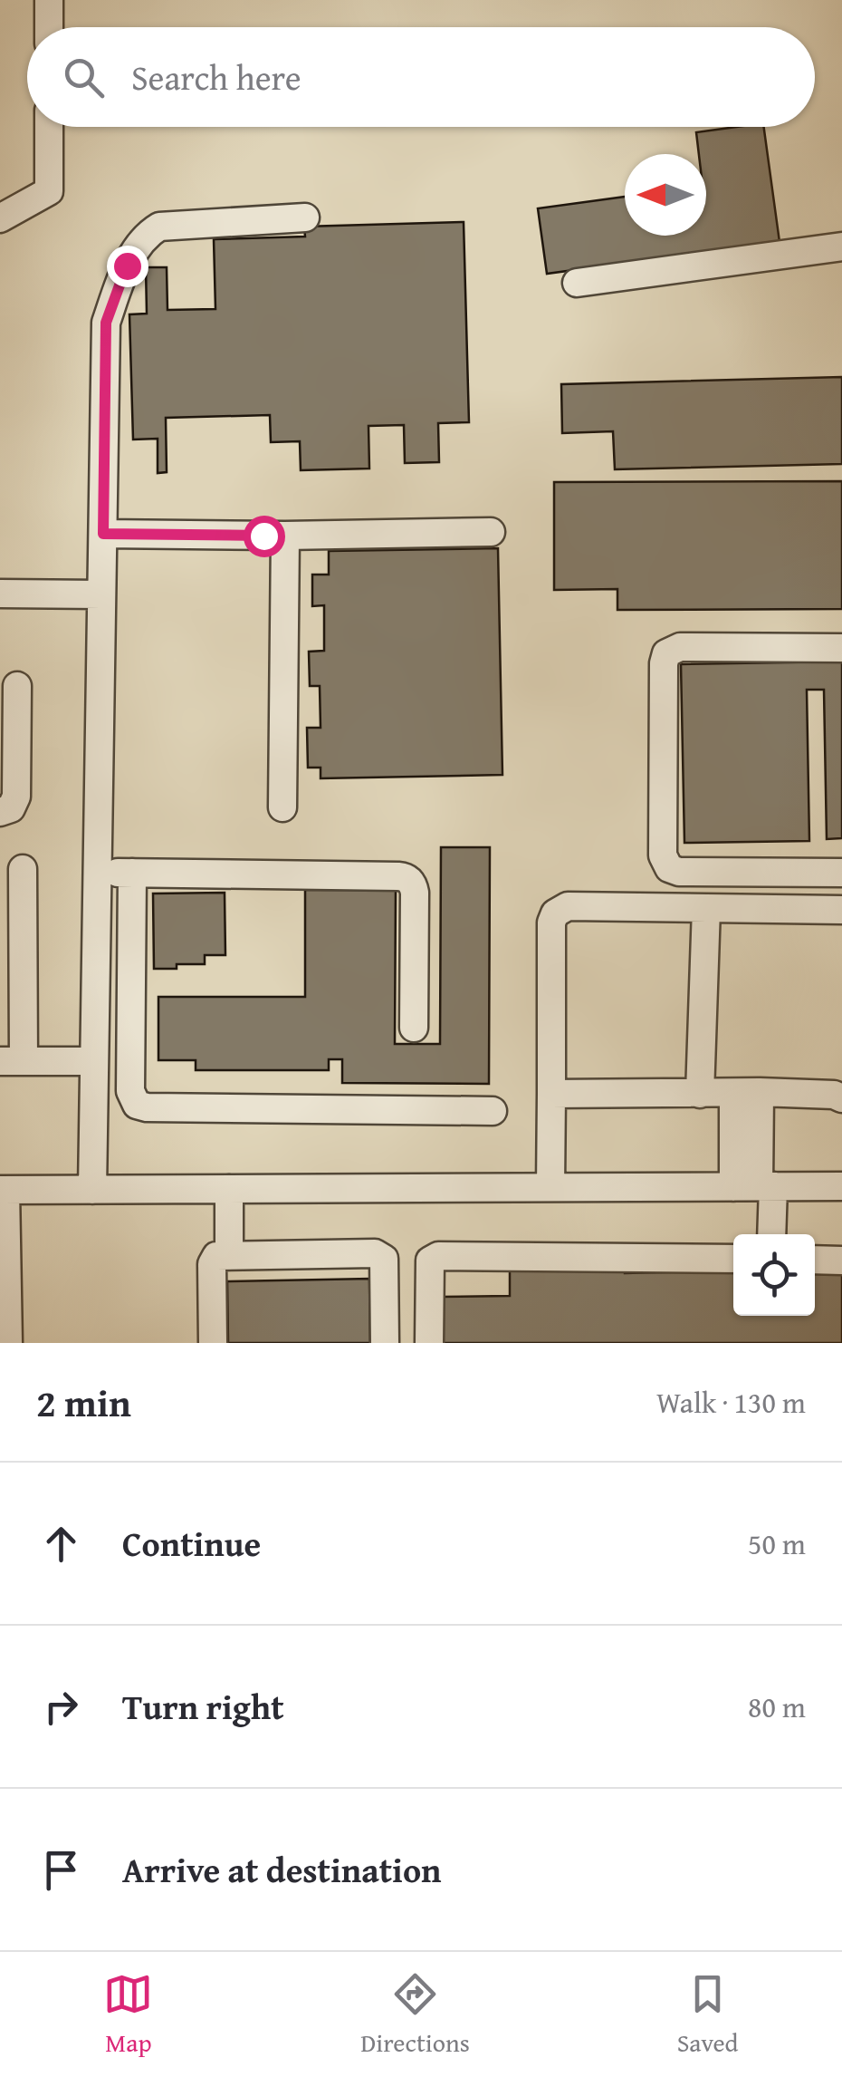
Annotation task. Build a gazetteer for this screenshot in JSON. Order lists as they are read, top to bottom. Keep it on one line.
{"north":"left","page":{"search":"Search here","heading":["2 min","Walk · 130 m"],"list":[["Continue","50 m"],["Turn right","80 m"],"Arrive at destination"],"nav":["Map","Directions","Saved"]}}
